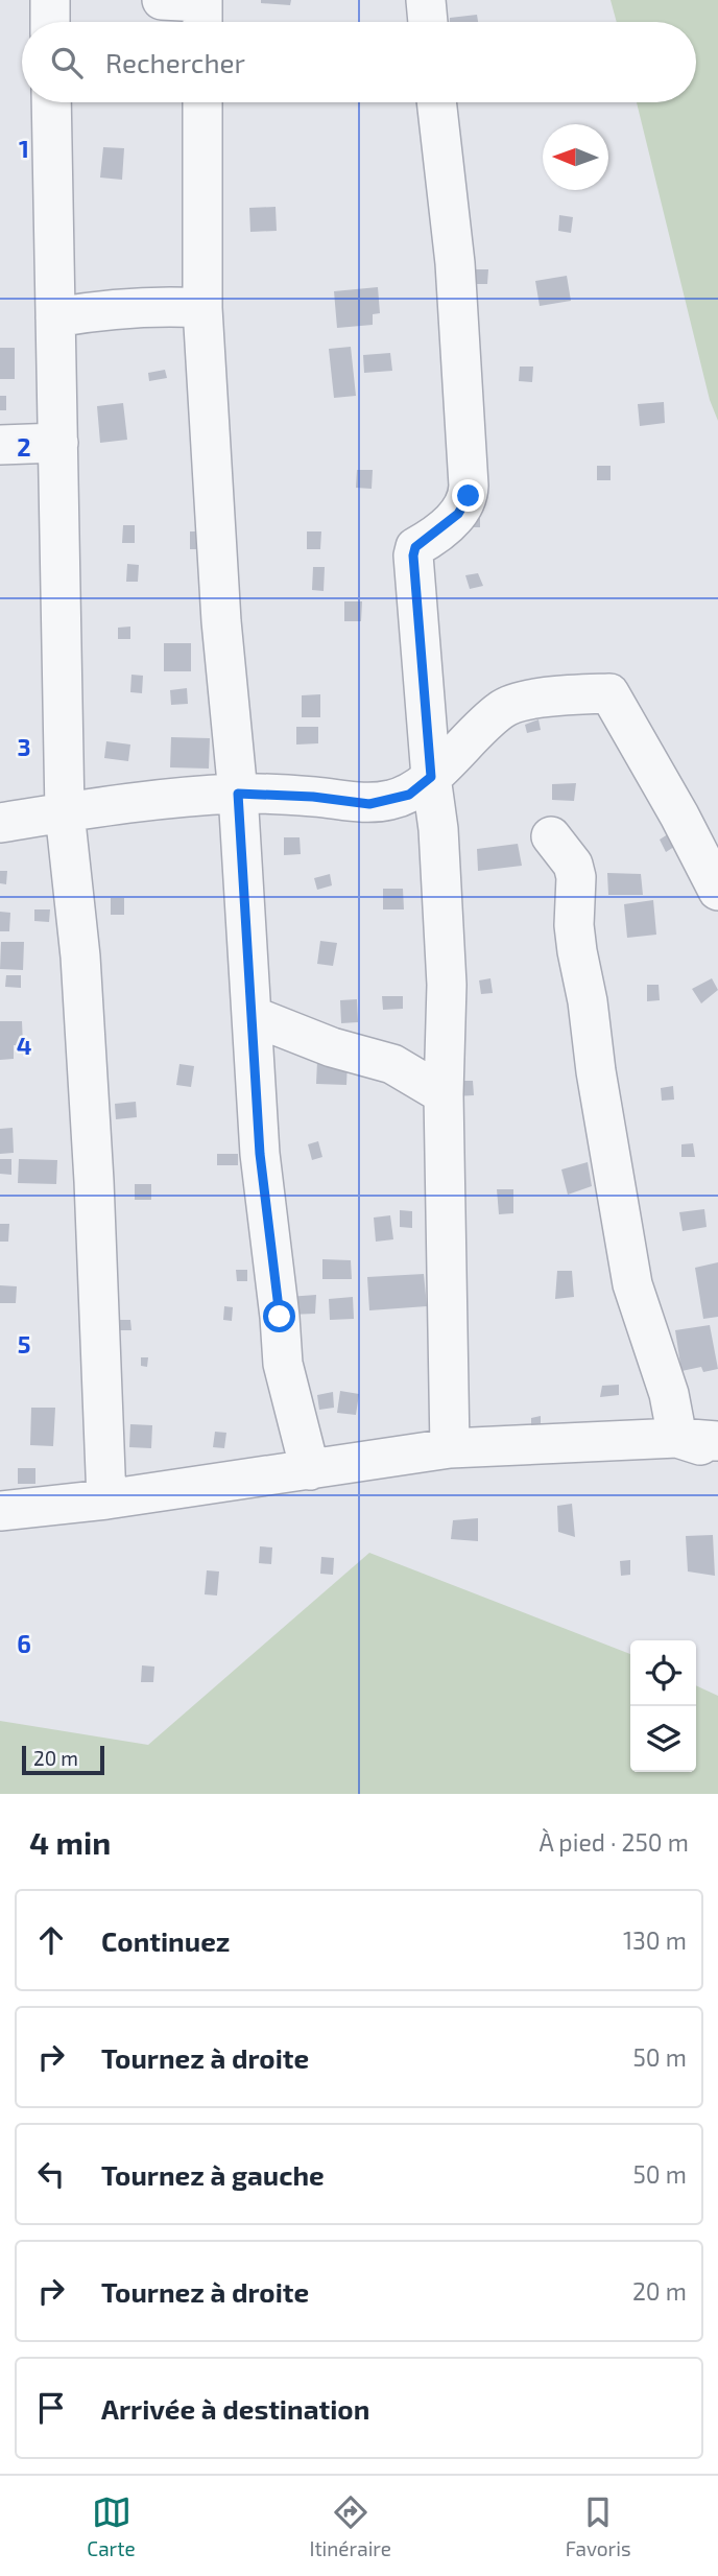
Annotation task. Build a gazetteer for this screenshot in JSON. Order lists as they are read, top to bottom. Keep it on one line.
{"scale_bar":"20 m","north":"left","page":{"search":"Rechercher","scale":"20 m","heading":["4 min","À pied · 250 m"],"list":[["Continuez","130 m"],["Tournez à droite","50 m"],["Tournez à gauche","50 m"],["Tournez à droite","20 m"],"Arrivée à destination"],"nav":["Carte","Itinéraire","Favoris"]},"grid":{"rows":["1","2","3","4","5","6"]}}
